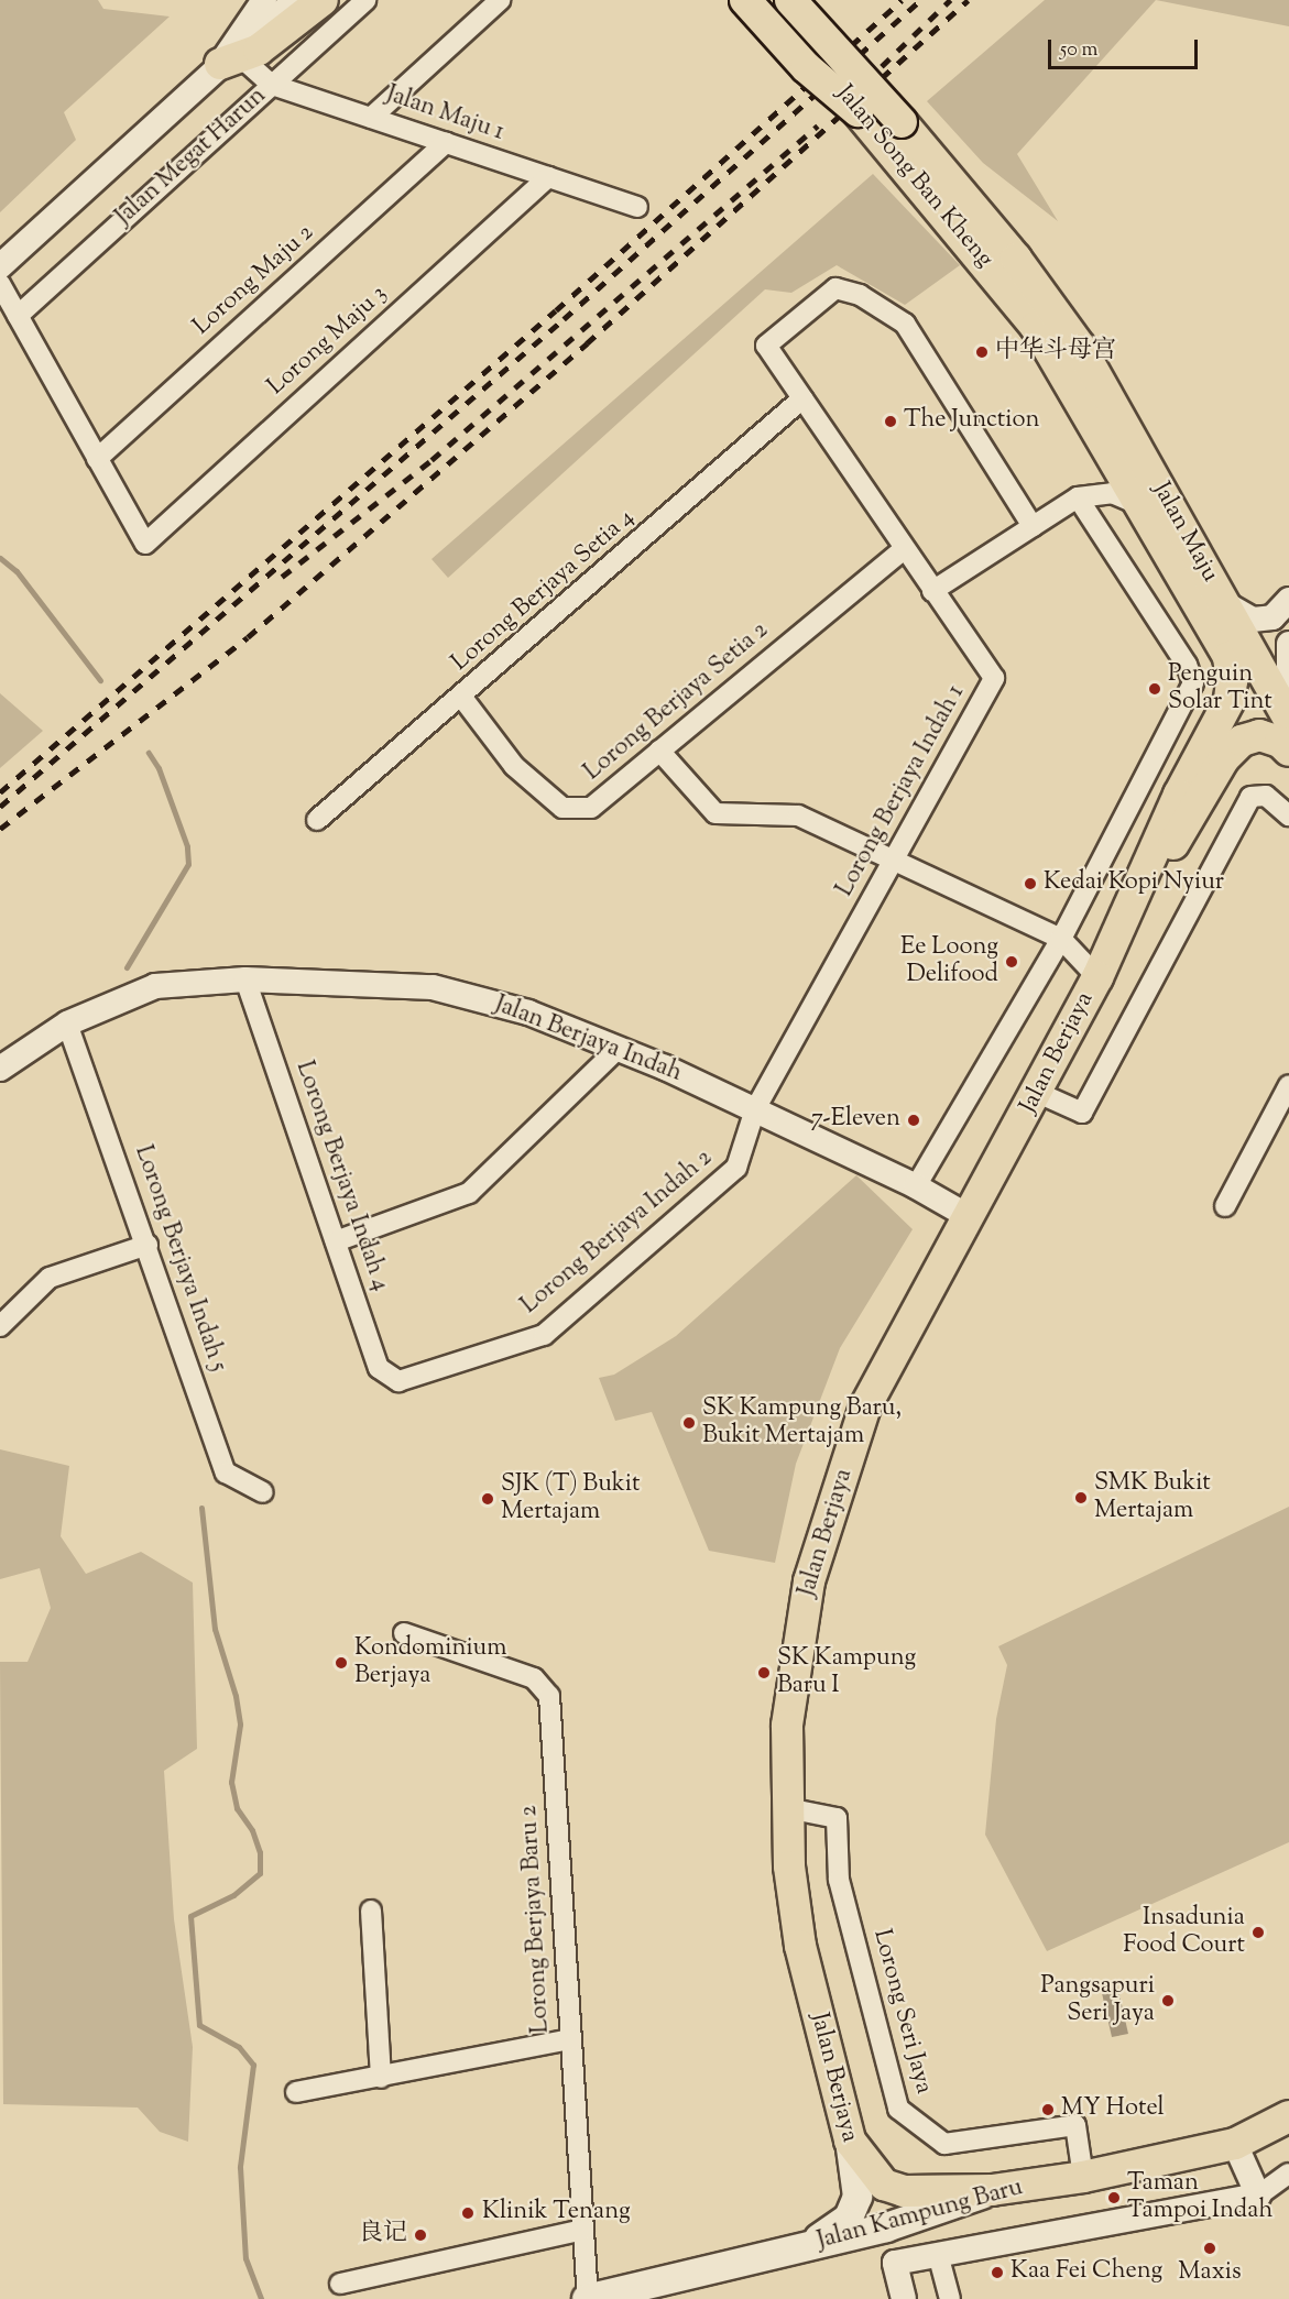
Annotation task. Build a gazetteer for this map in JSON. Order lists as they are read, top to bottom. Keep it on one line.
{"streets":{"main road":["Jalan Song Ban Kheng","Jalan Maju","Jalan Berjaya","Jalan Kampung Baru"],"street":["Jalan Maju 1","Jalan Megat Harun","Lorong Maju 2","Lorong Maju 3","Lorong Berjaya Setia 4","Lorong Berjaya Setia 2","Lorong Berjaya Indah 1","Jalan Berjaya Indah","Lorong Berjaya Indah 4","Lorong Berjaya Indah 2","Lorong Berjaya Indah 5","Lorong Berjaya Baru 2","Lorong Seri Jaya"]},"crossings":[["Jalan Maju 1","Jalan Megat Harun"],["Jalan Maju 1","Lorong Maju 2"],["Jalan Maju 1","Lorong Maju 3"],["Jalan Song Ban Kheng","Jalan Maju"],["Lorong Maju 2","Lorong Maju 3"],["Jalan Maju","Jalan Berjaya"],["Lorong Berjaya Setia 4","Lorong Berjaya Setia 2"],["Lorong Berjaya Setia 4","Lorong Berjaya Indah 1"],["Lorong Berjaya Setia 2","Lorong Berjaya Indah 1"],["Lorong Berjaya Indah 1","Jalan Berjaya Indah"],["Lorong Berjaya Indah 1","Lorong Berjaya Indah 2"],["Jalan Berjaya Indah","Jalan Berjaya"],["Jalan Berjaya Indah","Lorong Berjaya Indah 4"],["Jalan Berjaya Indah","Lorong Berjaya Indah 2"],["Jalan Berjaya Indah","Lorong Berjaya Indah 5"],["Jalan Berjaya","Lorong Seri Jaya"],["Jalan Berjaya","Jalan Kampung Baru"],["Lorong Berjaya Indah 4","Lorong Berjaya Indah 2"],["Lorong Berjaya Baru 2","Jalan Kampung Baru"],["Lorong Seri Jaya","Jalan Kampung Baru"]],"places":["中华斗母宫","The Junction","Penguin Solar Tint","Kedai Kopi Nyiur","Ee Loong Delifood","7-Eleven","SK Kampung Baru, Bukit Mertajam","SMK Bukit Mertajam","SJK (T) Bukit Mertajam","Kondominium Berjaya","SK Kampung Baru I","Insadunia Food Court","Pangsapuri Seri Jaya","MY Hotel","Taman Tampoi Indah","Klinik Tenang","良记","Maxis","Kaa Fei Cheng"],"scale_bar":"50 m"}
